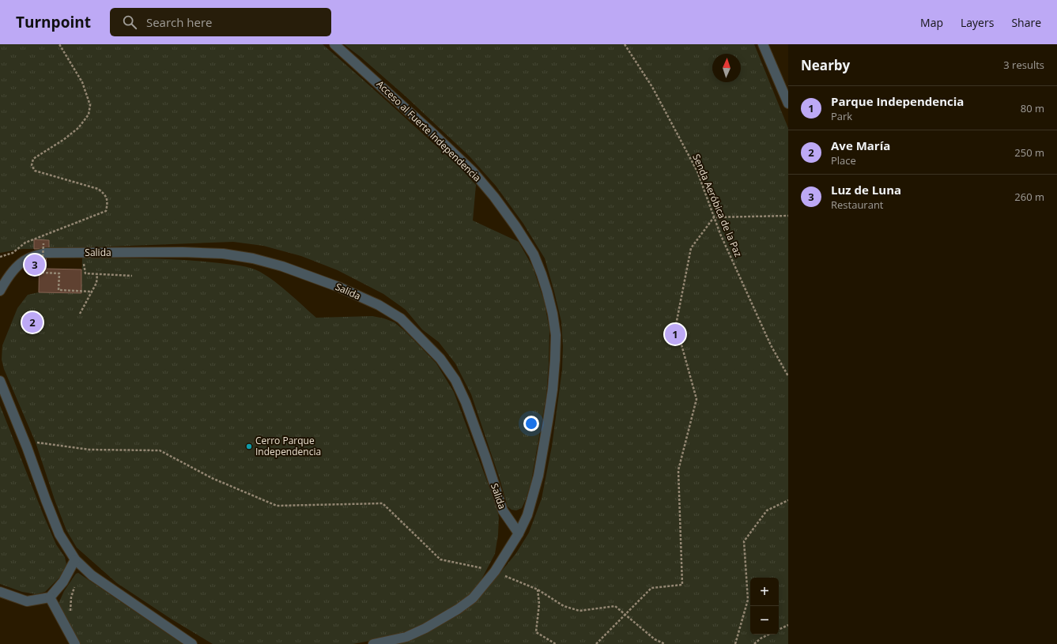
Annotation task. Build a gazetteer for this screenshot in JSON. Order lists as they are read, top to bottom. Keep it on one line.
{"streets":{"street":["Acceso al Fuerte Independencia","Salida"],"path":["Senda Aeróbica de la Paz"]},"crossings":[["Acceso al Fuerte Independencia","Salida"]],"places":["Cerro Parque Independencia"],"north":"top","page":{"header":"Turnpoint","search":"Search here","nav":["Map","Layers","Share"],"heading":["Nearby","3 results"],"list":[{"mark":"1","name":"Parque Independencia","note":"Park","value":"80 m"},{"mark":"2","name":"Ave María","note":"Place","value":"250 m"},{"mark":"3","name":"Luz de Luna","note":"Restaurant","value":"260 m"}],"pins":["3","2","1"],"map_buttons":["+","−"]}}
